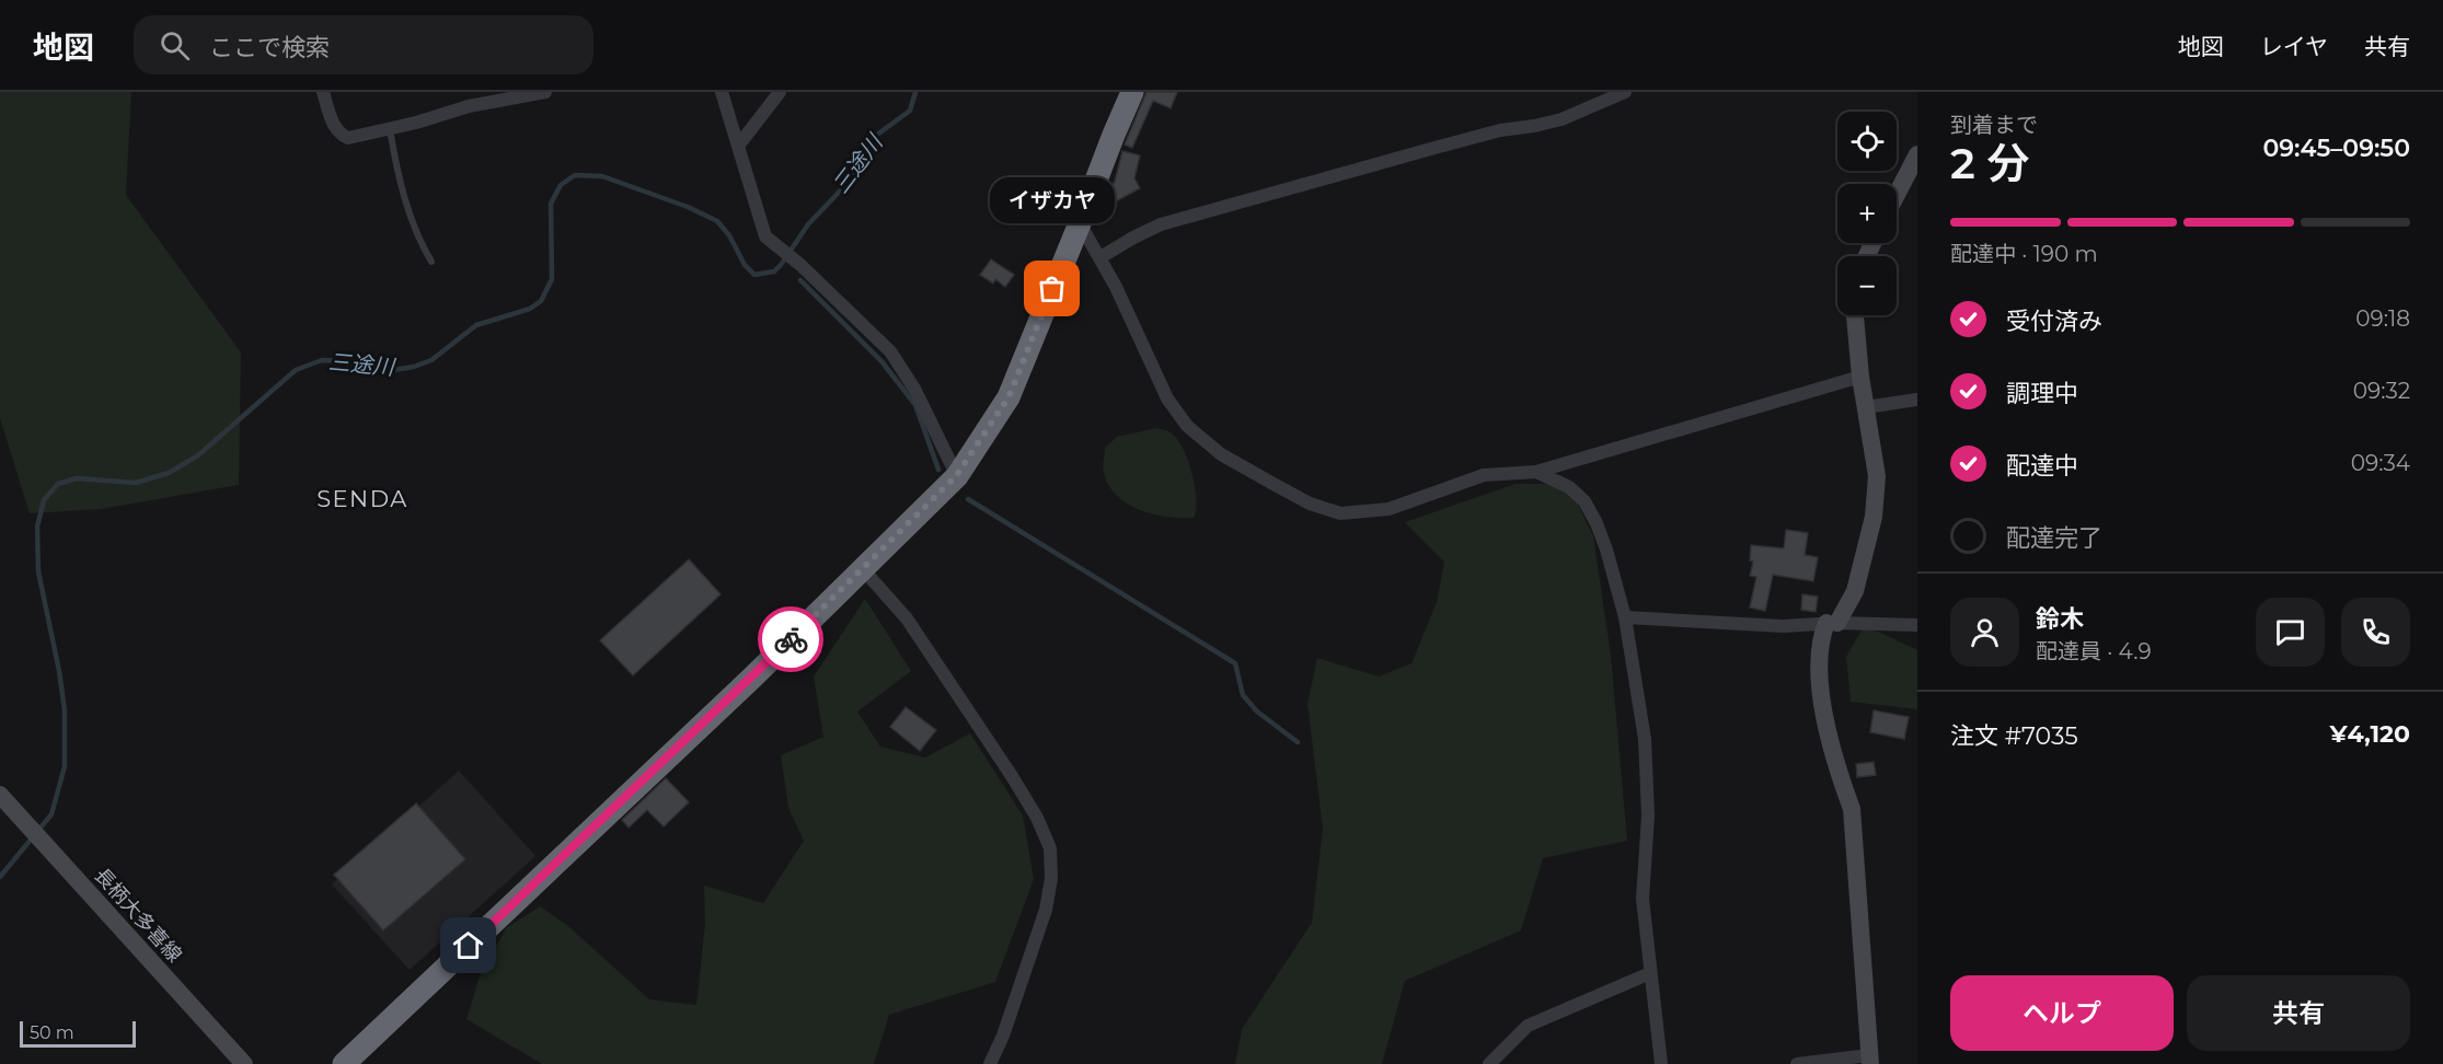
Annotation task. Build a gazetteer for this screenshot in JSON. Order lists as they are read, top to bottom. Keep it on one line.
{"streets":{"street":["長柄大多喜線"]},"districts":["SENDA"],"water":["三途川"],"places":["イザカヤ"],"scale_bar":"50 m","page":{"header":"地図","search":"ここで検索","nav":["地図","レイヤ","共有"],"heading":["2 分","到着まで","09:45–09:50"],"panel":["鈴木","配達員 · 4.9","注文 #7035","¥4,120"],"map_buttons":["+","−"],"bubble":"イザカヤ","bar":"配達中 · 190 m","list":[["受付済み","09:18"],["調理中","09:32"],["配達中","09:34"],"配達完了"],"buttons":["ヘルプ","共有"],"scale":"50 m"}}
